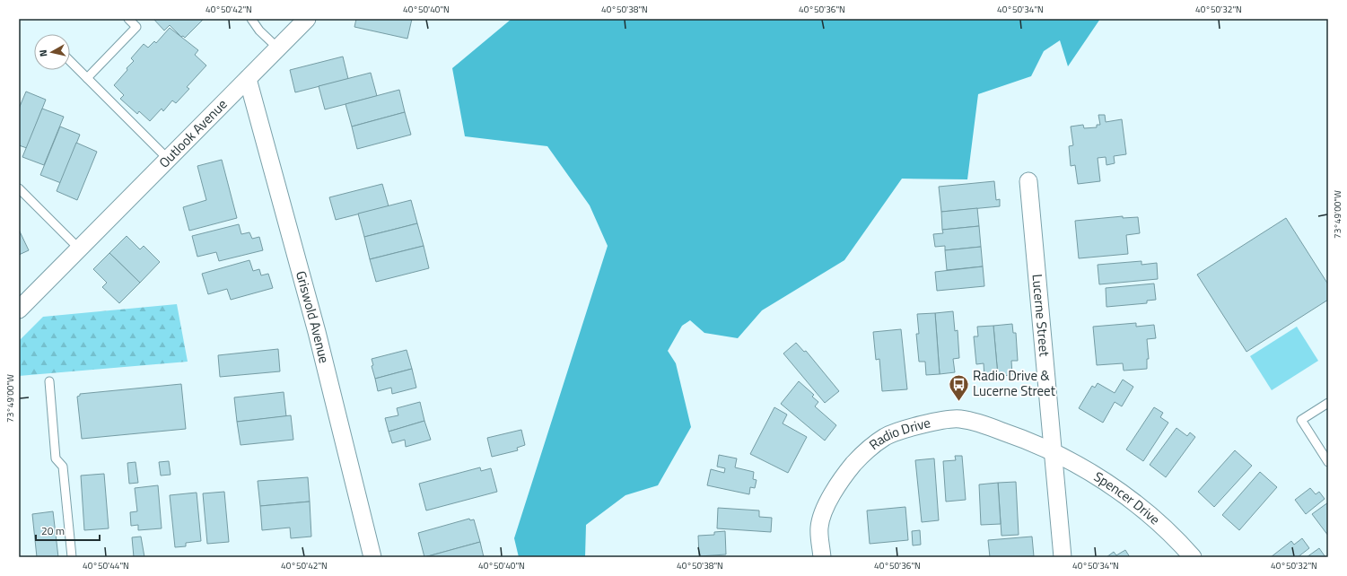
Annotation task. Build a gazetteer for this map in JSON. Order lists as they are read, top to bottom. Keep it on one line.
{"streets":{"street":["Outlook Avenue","Lucerne Street","Griswold Avenue","Radio Drive","Spencer Drive"]},"crossings":[["Outlook Avenue","Griswold Avenue"],["Lucerne Street","Radio Drive"],["Lucerne Street","Spencer Drive"],["Radio Drive","Spencer Drive"]],"places":{"bus stop":["Radio Drive & Lucerne Street"]},"scale_bar":"20 m","north":"left","coordinates":["40°50'42\"N","40°50'40\"N","40°50'38\"N","40°50'36\"N","40°50'34\"N","40°50'32\"N","73°49'00\"W","40°50'44\"N"]}
